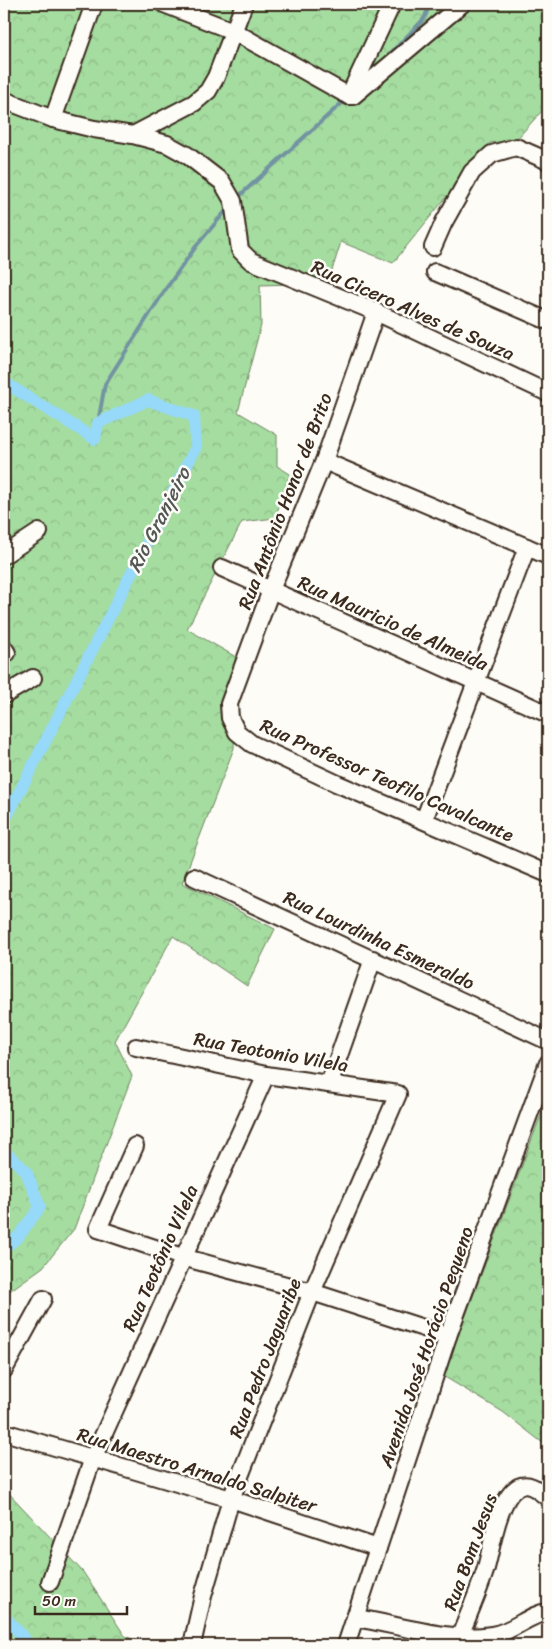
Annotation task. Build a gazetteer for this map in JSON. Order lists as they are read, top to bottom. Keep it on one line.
{"streets":{"street":["Rua Cicero Alves de Souza","Rua Antônio Honor de Brito","Rua Mauricio de Almeida","Rua Professor Teofilo Cavalcante","Rua Lourdinha Esmeraldo","Rua Teotonio Vilela","Rua Teotônio Vilela","Avenida José Horácio Pequeno","Rua Pedro Jaguaribe","Rua Maestro Arnaldo Salpiter","Rua Bom Jesus"]},"crossings":[["Rua Cicero Alves de Souza","Rua Antônio Honor de Brito"],["Rua Antônio Honor de Brito","Rua Mauricio de Almeida"],["Rua Antônio Honor de Brito","Rua Professor Teofilo Cavalcante"],["Rua Teotonio Vilela","Rua Teotônio Vilela"],["Rua Teotonio Vilela","Rua Pedro Jaguaribe"],["Rua Teotônio Vilela","Rua Maestro Arnaldo Salpiter"],["Avenida José Horácio Pequeno","Rua Maestro Arnaldo Salpiter"],["Rua Pedro Jaguaribe","Rua Maestro Arnaldo Salpiter"]],"water":["Rio Granjeiro"],"scale_bar":"50 m"}
